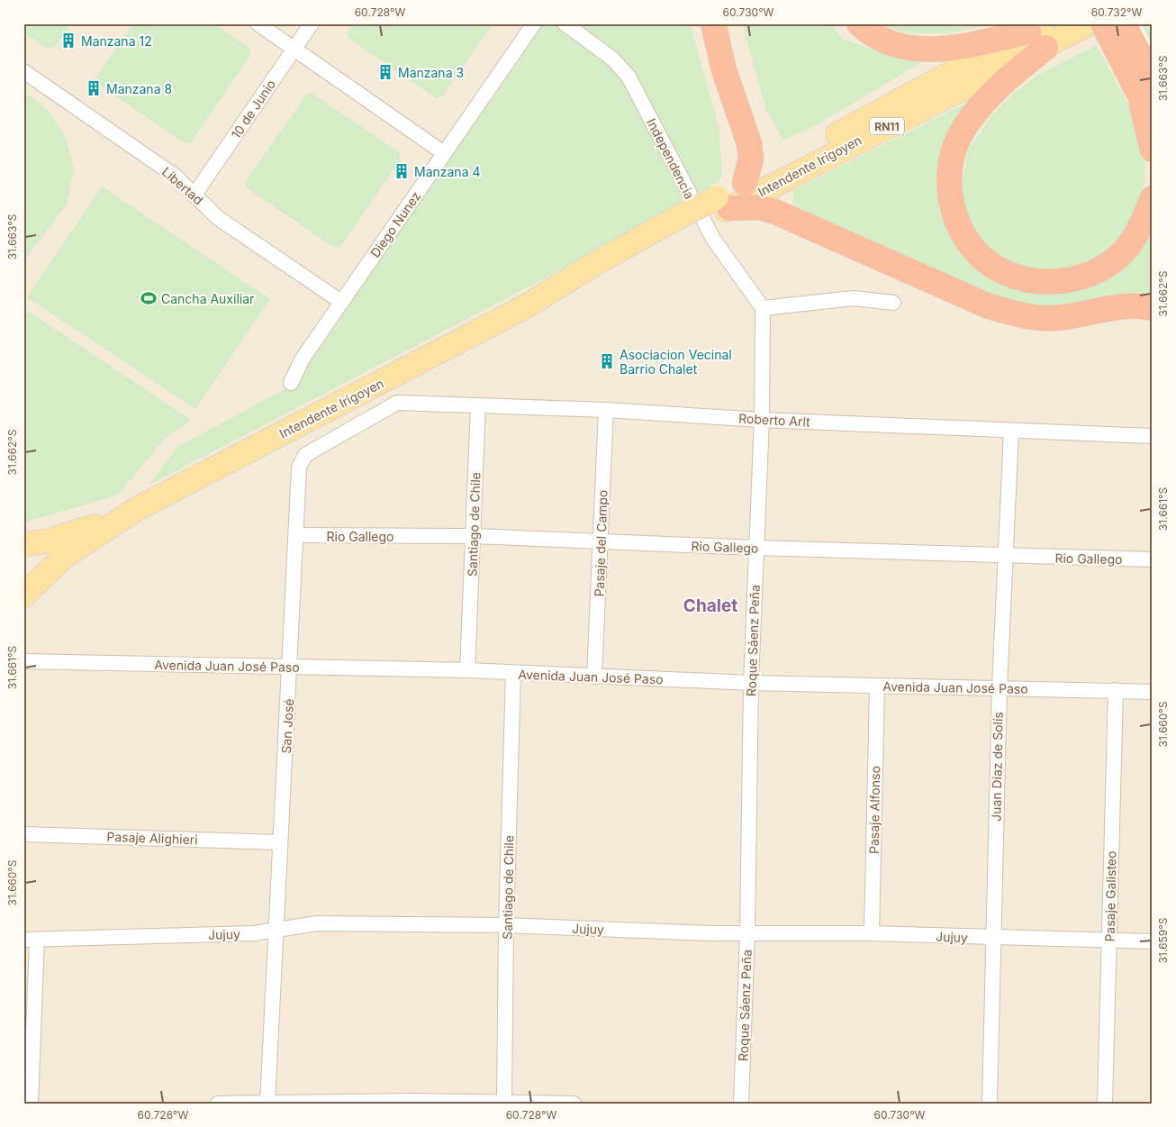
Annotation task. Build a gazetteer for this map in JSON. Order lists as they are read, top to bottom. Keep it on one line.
{"streets":{"main road":["RN11","Intendente Irigoyen"],"street":["10 de Junio","Independencia","Libertad","Diego Nunez","Roberto Arlt","Santiago de Chile","Rio Gallego","Pasaje del Campo","Roque Sáenz Peña","Avenida Juan José Paso","San José","Juan Díaz de Solís","Pasaje Alfonso","Pasaje Alighieri","Pasaje Galisteo","Jujuy"]},"crossings":[["10 de Junio","Libertad"],["Independencia","Roque Sáenz Peña"],["Libertad","Diego Nunez"],["Roberto Arlt","Santiago de Chile"],["Roberto Arlt","Pasaje del Campo"],["Roberto Arlt","Roque Sáenz Peña"],["Roberto Arlt","San José"],["Roberto Arlt","Juan Díaz de Solís"],["Santiago de Chile","Rio Gallego"],["Santiago de Chile","Avenida Juan José Paso"],["Santiago de Chile","Jujuy"],["Rio Gallego","Pasaje del Campo"],["Rio Gallego","Roque Sáenz Peña"],["Rio Gallego","San José"],["Rio Gallego","Juan Díaz de Solís"],["Pasaje del Campo","Avenida Juan José Paso"],["Roque Sáenz Peña","Avenida Juan José Paso"],["Roque Sáenz Peña","Jujuy"],["Avenida Juan José Paso","San José"],["Avenida Juan José Paso","Juan Díaz de Solís"],["Avenida Juan José Paso","Pasaje Alfonso"],["Avenida Juan José Paso","Pasaje Galisteo"],["San José","Pasaje Alighieri"],["San José","Jujuy"],["Juan Díaz de Solís","Jujuy"],["Pasaje Alfonso","Jujuy"],["Pasaje Galisteo","Jujuy"]],"districts":["Chalet"],"places":{"building":["Manzana 12","Manzana 3","Manzana 8","Manzana 4","Asociacion Vecinal Barrio Chalet"],"sports":["Cancha Auxiliar"]},"coordinates":["60.728°W","60.730°W","60.732°W","31.663°S","31.662°S","31.661°S","31.660°S","31.659°S","60.726°W"]}
